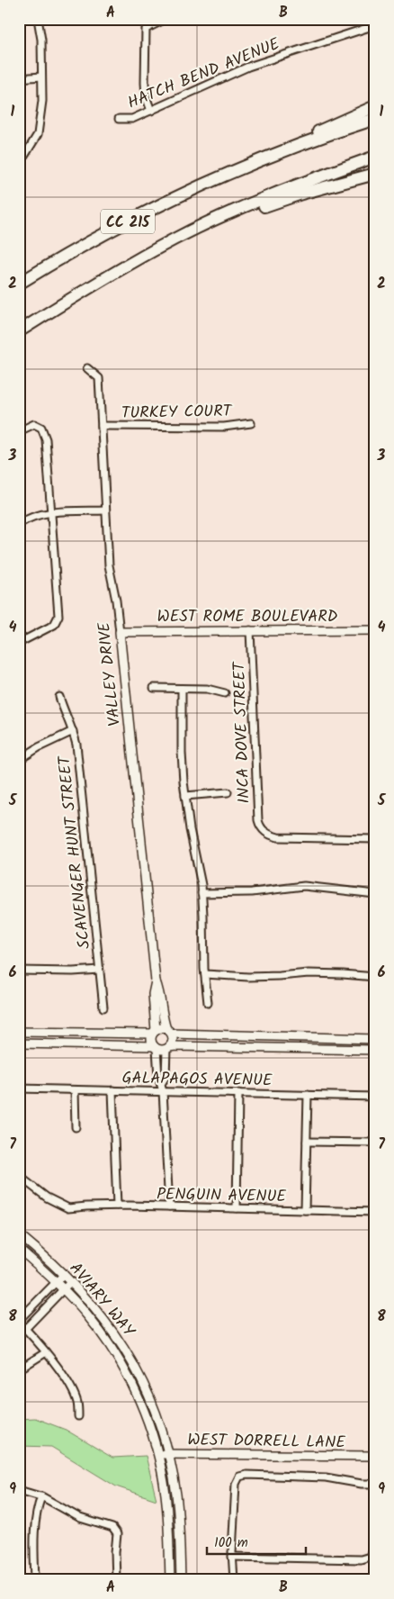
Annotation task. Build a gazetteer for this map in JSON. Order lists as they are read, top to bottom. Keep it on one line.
{"streets":{"highway":["CC 215"],"main road":["WEST ROME BOULEVARD","VALLEY DRIVE","AVIARY WAY","WEST DORRELL LANE"],"street":["HATCH BEND AVENUE","TURKEY COURT","INCA DOVE STREET","SCAVENGER HUNT STREET","GALAPAGOS AVENUE","PENGUIN AVENUE"]},"crossings":[["TURKEY COURT","VALLEY DRIVE"],["WEST ROME BOULEVARD","VALLEY DRIVE"],["WEST ROME BOULEVARD","INCA DOVE STREET"],["AVIARY WAY","WEST DORRELL LANE"]],"scale_bar":"100 m","grid":{"columns":["A","B"],"rows":["1","2","3","4","5","6","7","8","9"]}}
